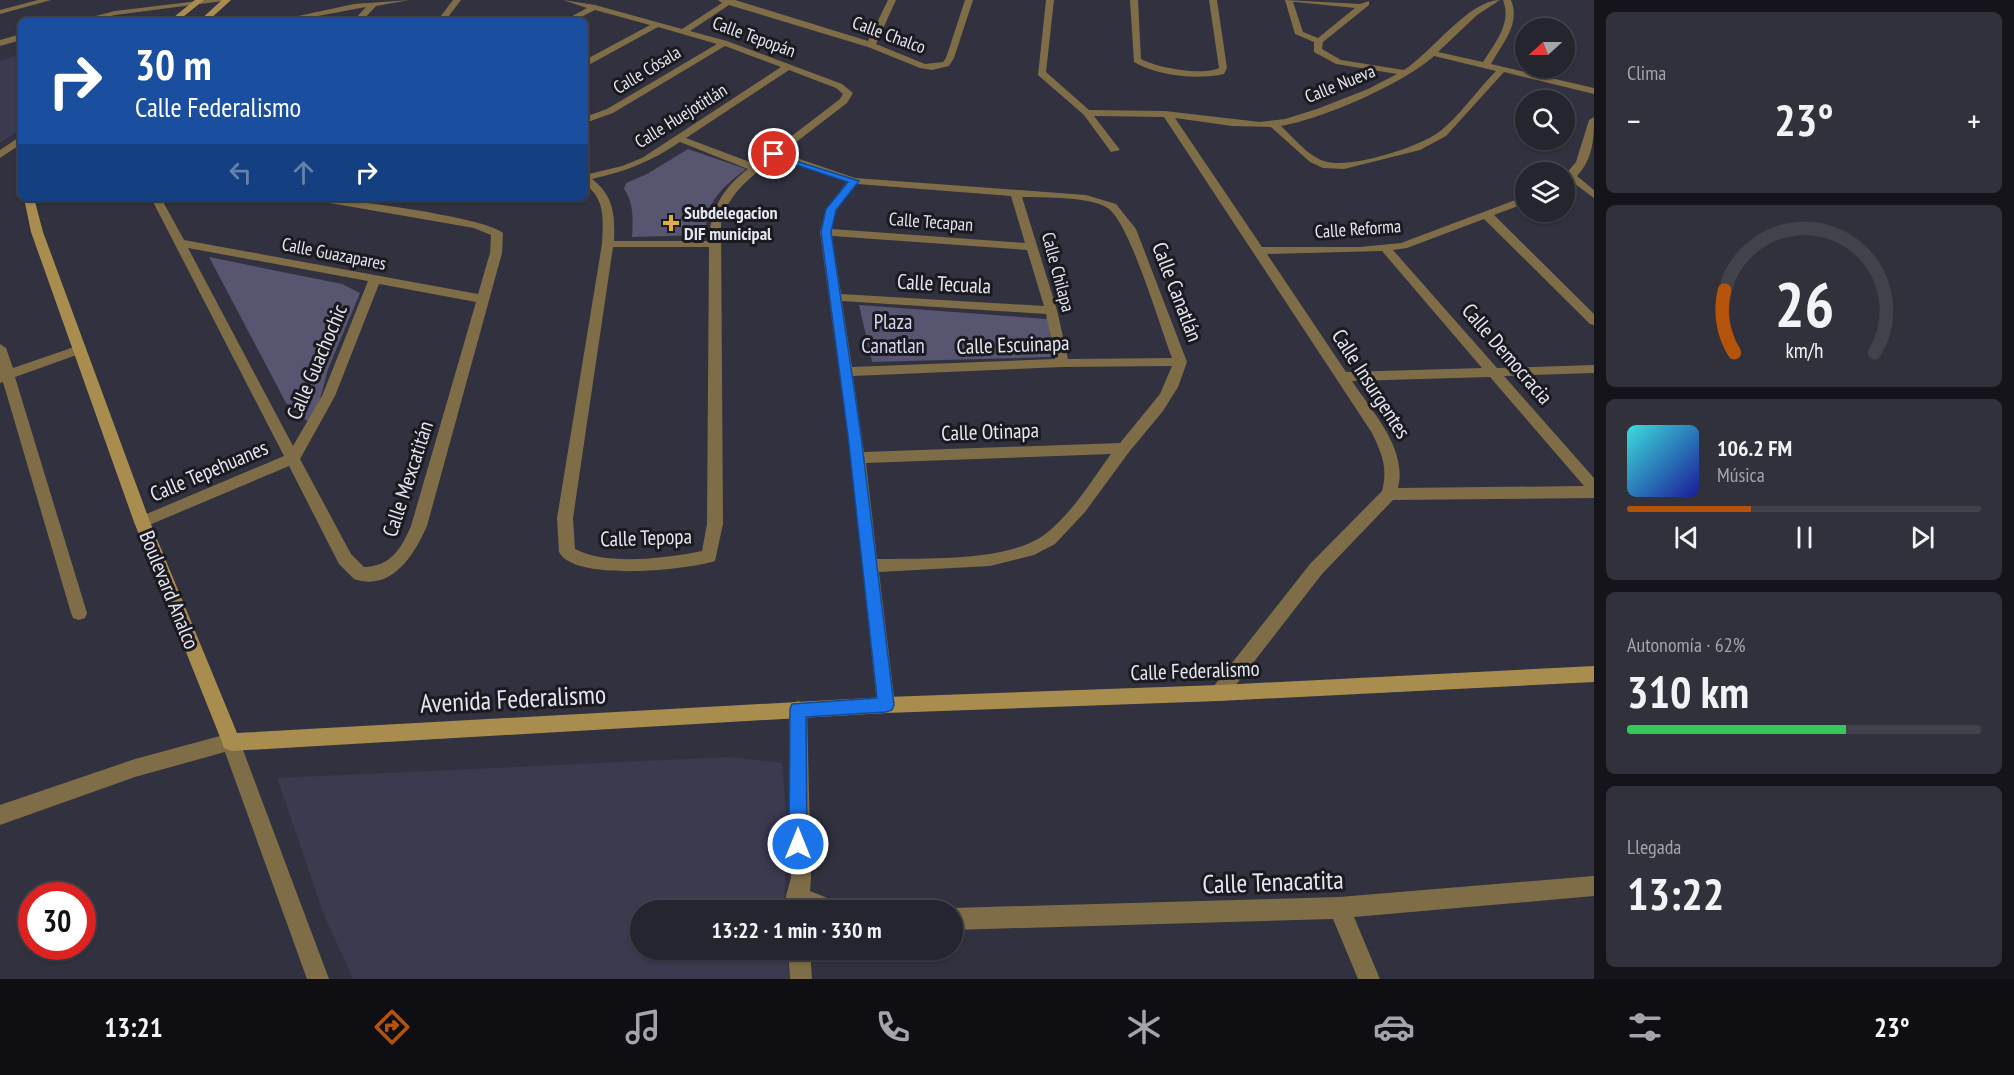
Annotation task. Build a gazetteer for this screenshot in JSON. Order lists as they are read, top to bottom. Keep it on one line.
{"streets":{"street":["Calle Chalco","Calle Tepopán","Calle Cósala","Calle Nueva","Calle Huejotitlán","Calle Tecapan","Calle Reforma","Calle Guazapares","Calle Chilapa","Calle Tecuala","Calle Canatlán","Calle Escuinapa","Calle Democracia","Calle Guachochic","Calle Insurgentes","Calle Otinapa","Calle Tepehuanes","Calle Mexcatitán","Calle Tepopa","Boulevard Analco","Calle Federalismo","Avenida Federalismo","Calle Tenacatita"]},"crossings":[["Calle Tepopán","Calle Cósala"],["Calle Tepopán","Calle Huejotitlán"],["Calle Tepopán","Calle Tepopa"],["Calle Nueva","Calle Insurgentes"],["Calle Tecapan","Calle Chilapa"],["Calle Reforma","Calle Democracia"],["Calle Reforma","Calle Insurgentes"],["Calle Guazapares","Calle Guachochic"],["Calle Guazapares","Calle Mexcatitán"],["Calle Chilapa","Calle Tecuala"],["Calle Chilapa","Calle Canatlán"],["Calle Chilapa","Calle Escuinapa"],["Calle Canatlán","Calle Escuinapa"],["Calle Canatlán","Calle Otinapa"],["Calle Canatlán","Calle Tepopa"],["Calle Guachochic","Calle Tepehuanes"],["Calle Guachochic","Calle Mexcatitán"],["Calle Tepehuanes","Calle Mexcatitán"],["Calle Tepehuanes","Boulevard Analco"],["Boulevard Analco","Avenida Federalismo"],["Calle Federalismo","Avenida Federalismo"]],"parks":["Plaza Canatlan"],"places":{"health":["Subdelegacion DIF municipal"]},"north":"left","page":{"tile":["Clima",["Autonomía · 62%","310 km"],["Llegada","13:22"]],"turn":["30 m","Calle Federalismo"],"heat":["−","23°","+"],"song":["106.2 FM","Música"],"limit":"30","trip":"13:22 · 1 min · 330 m","tabs":["13:21","23°"],"gauge":["26","km/h"]}}
